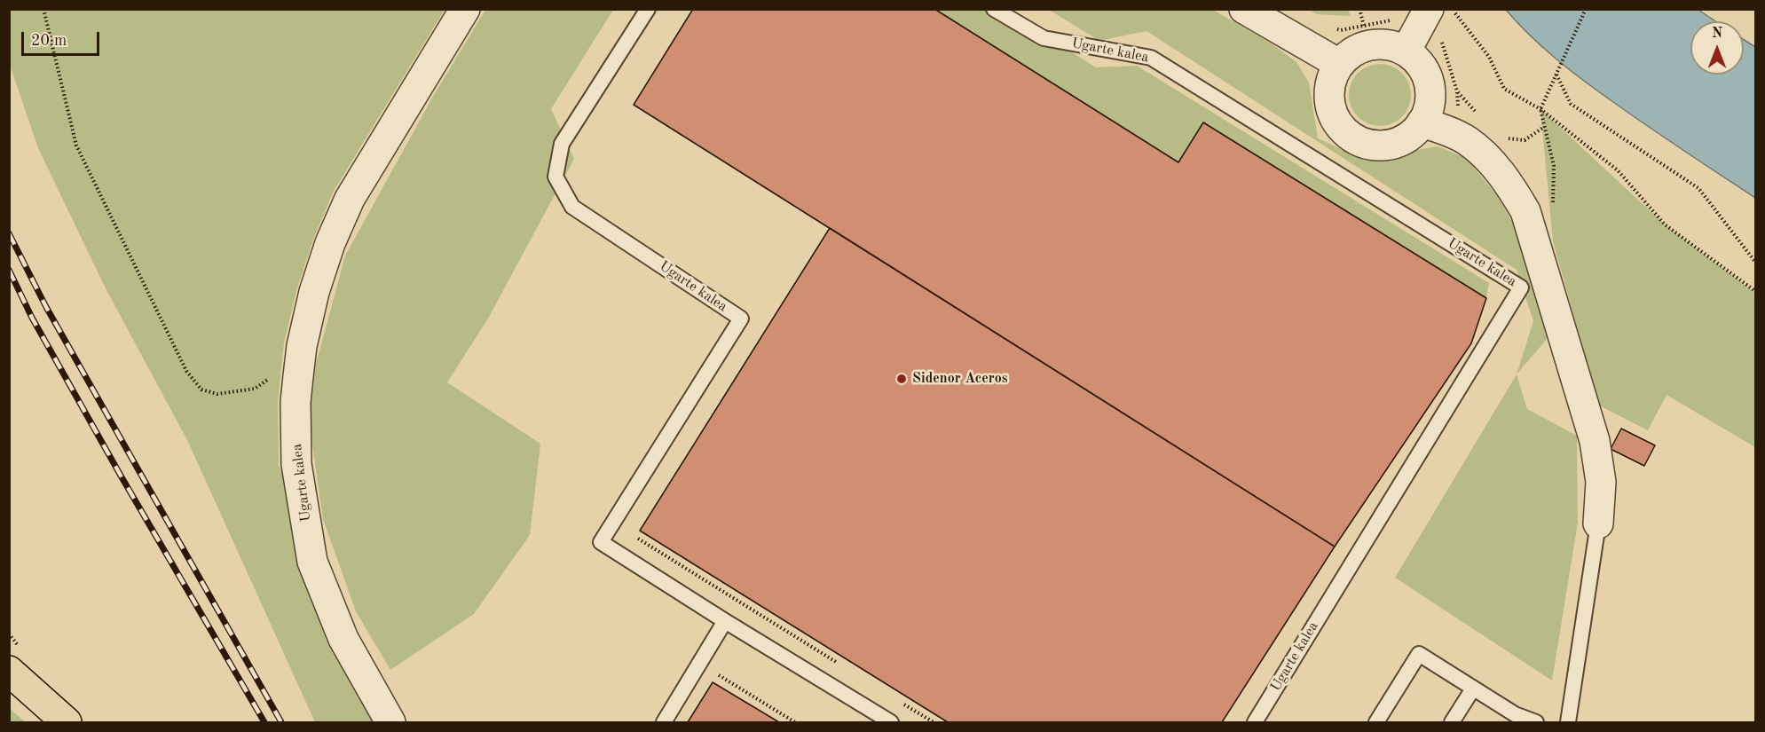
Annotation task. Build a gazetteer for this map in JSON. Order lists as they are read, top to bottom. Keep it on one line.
{"streets":{"street":["Ugarte kalea"]},"places":["Sidenor Aceros"],"scale_bar":"20 m","north":"top"}
